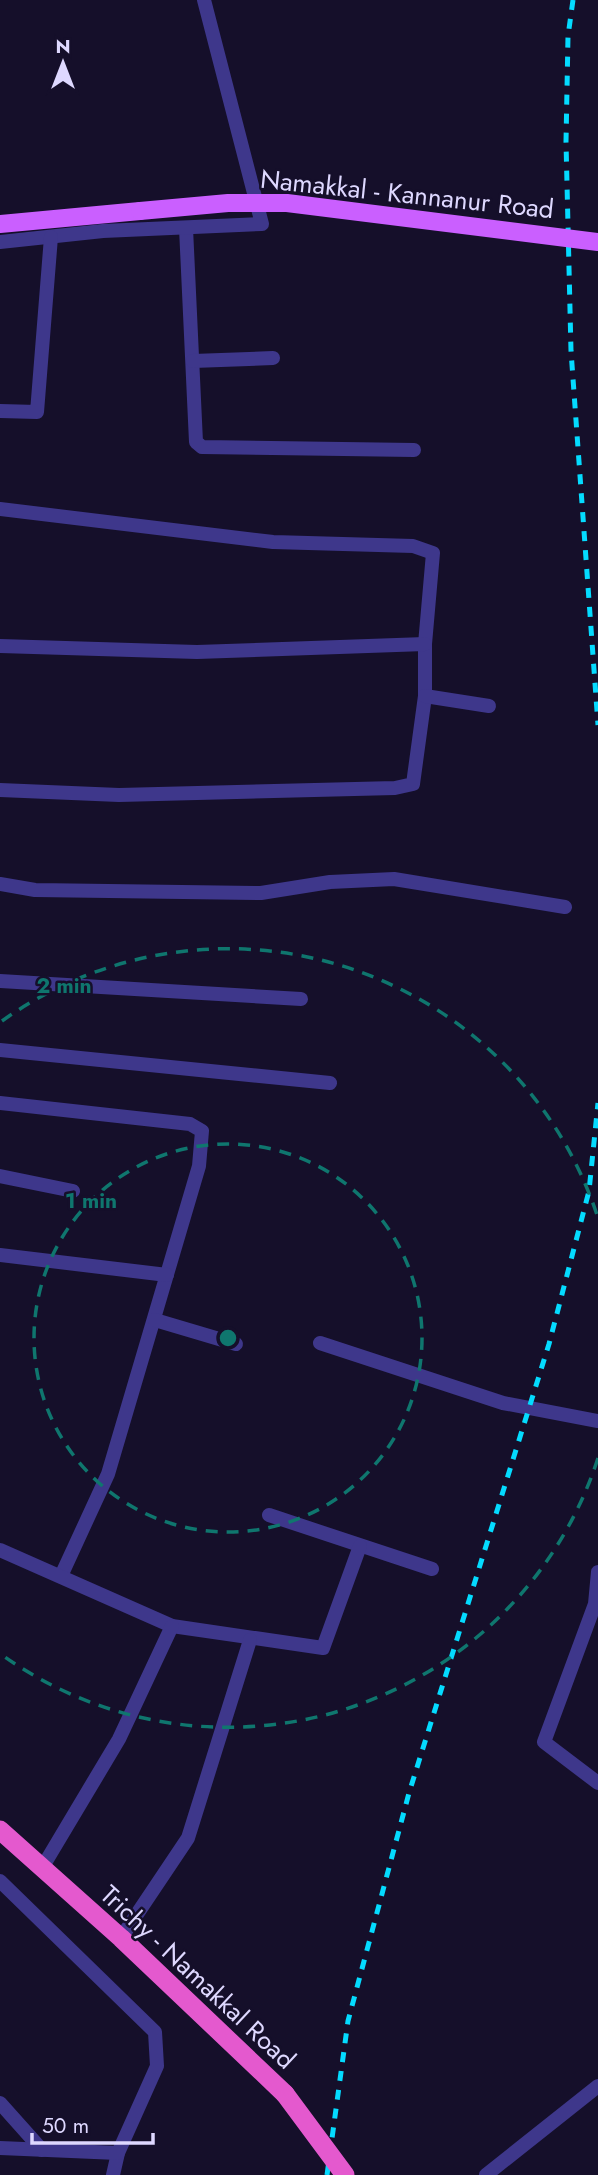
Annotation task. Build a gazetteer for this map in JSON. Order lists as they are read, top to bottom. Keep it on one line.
{"streets":{"highway":["Trichy - Namakkal Road"],"main road":["Namakkal - Kannanur Road"]},"scale_bar":"50 m","north":"top","rings":["2 min","1 min"]}
